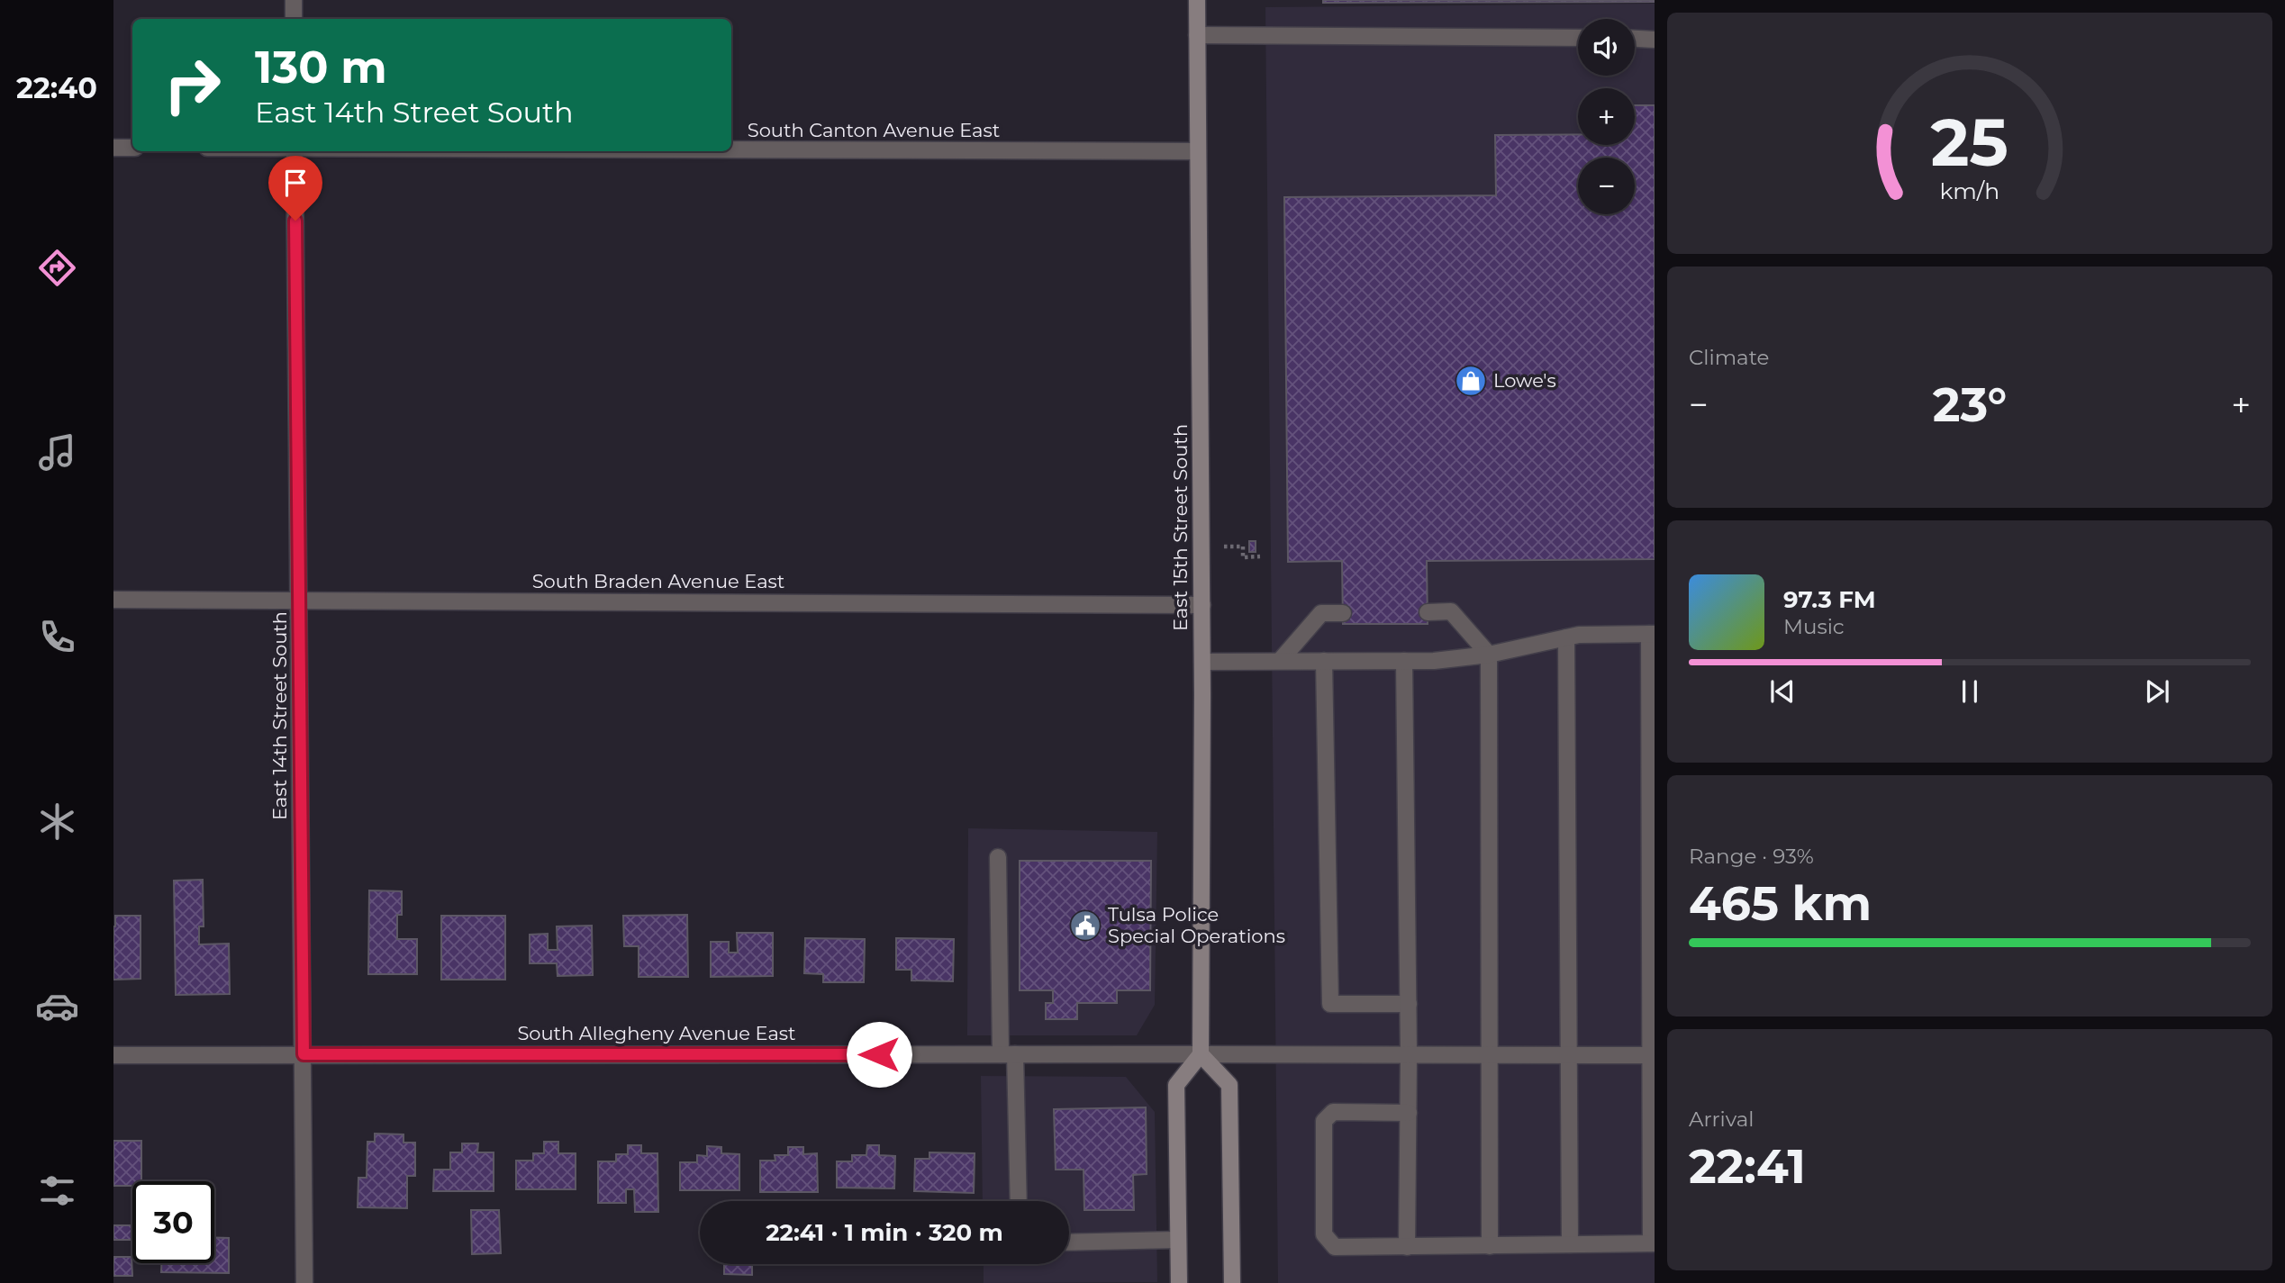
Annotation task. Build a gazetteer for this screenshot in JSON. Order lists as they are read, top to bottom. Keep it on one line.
{"streets":{"main road":["East 15th Street South"],"street":["South Canton Avenue East","South Braden Avenue East","East 14th Street South","South Allegheny Avenue East"]},"crossings":[["South Canton Avenue East","East 15th Street South"],["East 15th Street South","South Braden Avenue East"],["East 15th Street South","South Allegheny Avenue East"],["South Braden Avenue East","East 14th Street South"],["East 14th Street South","South Allegheny Avenue East"]],"places":{"shop":["Lowe's"],"public building":["Tulsa Police Special Operations"]},"page":{"tabs":"22:40","map_buttons":["+","−"],"turn":["130 m","East 14th Street South"],"tile":["Climate",["Range · 93%","465 km"],["Arrival","22:41"]],"heat":["−","23°","+"],"song":["97.3 FM","Music"],"limit":"30","trip":"22:41 · 1 min · 320 m","gauge":["25","km/h"]}}
